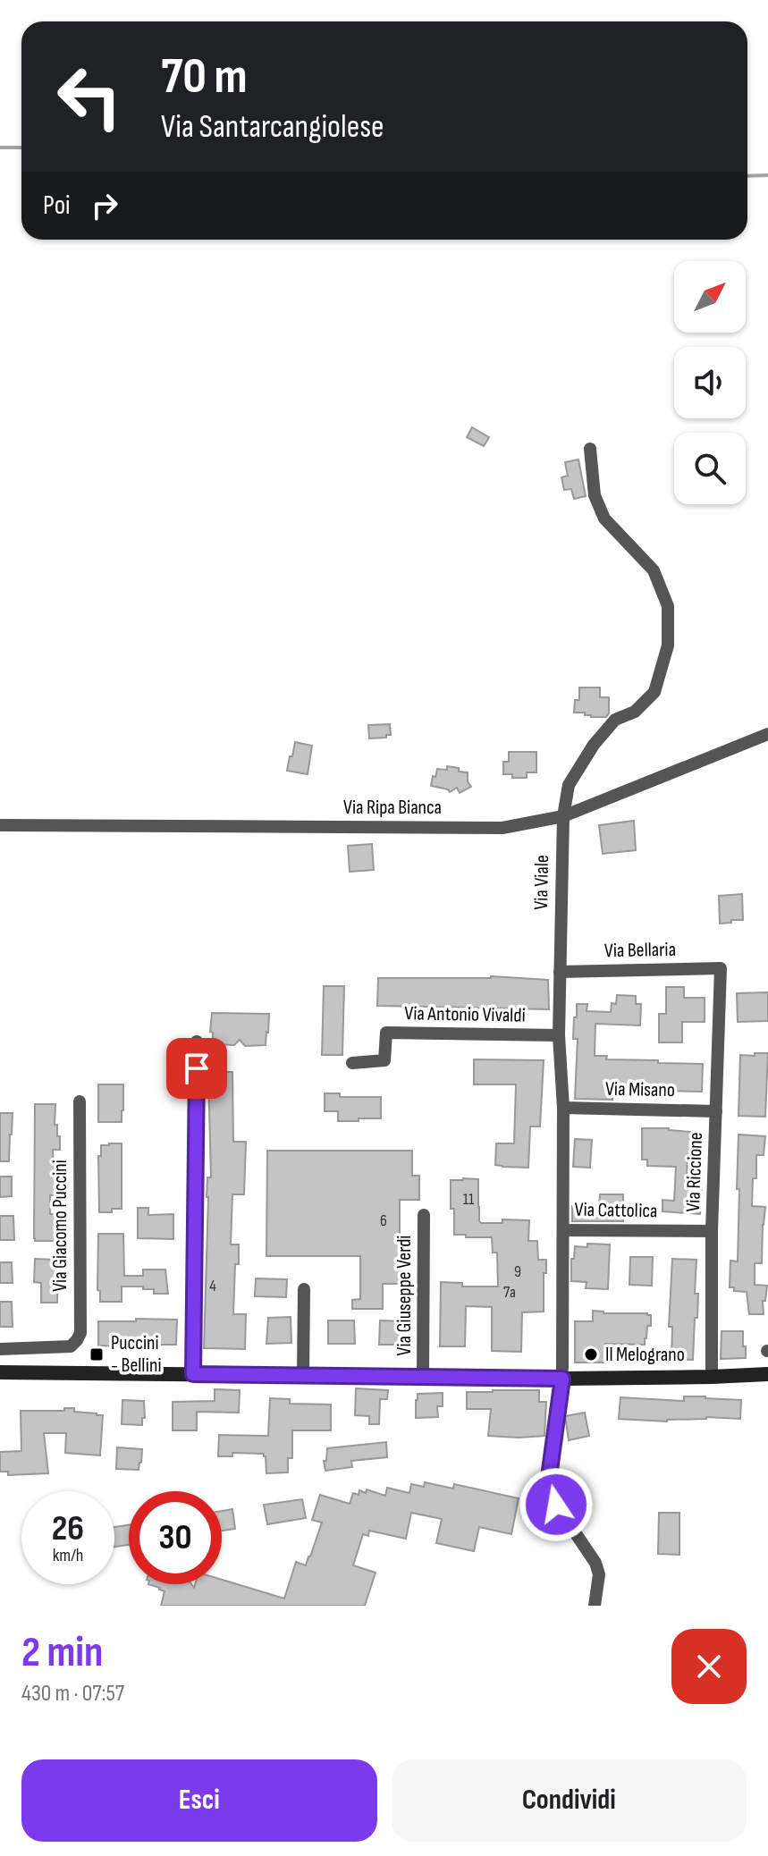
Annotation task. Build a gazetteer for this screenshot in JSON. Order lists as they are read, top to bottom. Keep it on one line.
{"streets":{"street":["Via Ripa Bianca","Via Viale","Via Bellaria","Via Antonio Vivaldi","Via Misano","Via Riccione","Via Cattolica","Via Giacomo Puccini","Via Giuseppe Verdi"]},"crossings":[["Via Ripa Bianca","Via Viale"],["Via Viale","Via Bellaria"],["Via Viale","Via Antonio Vivaldi"],["Via Viale","Via Misano"],["Via Viale","Via Cattolica"],["Via Bellaria","Via Riccione"],["Via Misano","Via Riccione"],["Via Riccione","Via Cattolica"]],"places":{"transit":["Puccini - Bellini"],"other":["Il Melograno"]},"house_numbers":["11","6","9","4","7a"],"north":"top right","page":{"turn":["70 m","Via Santarcangiolese"],"then":"Poi","speed":"26 km/h","limit":"30","heading":["2 min","430 m · 07:57"],"buttons":["Esci","Condividi"]}}
